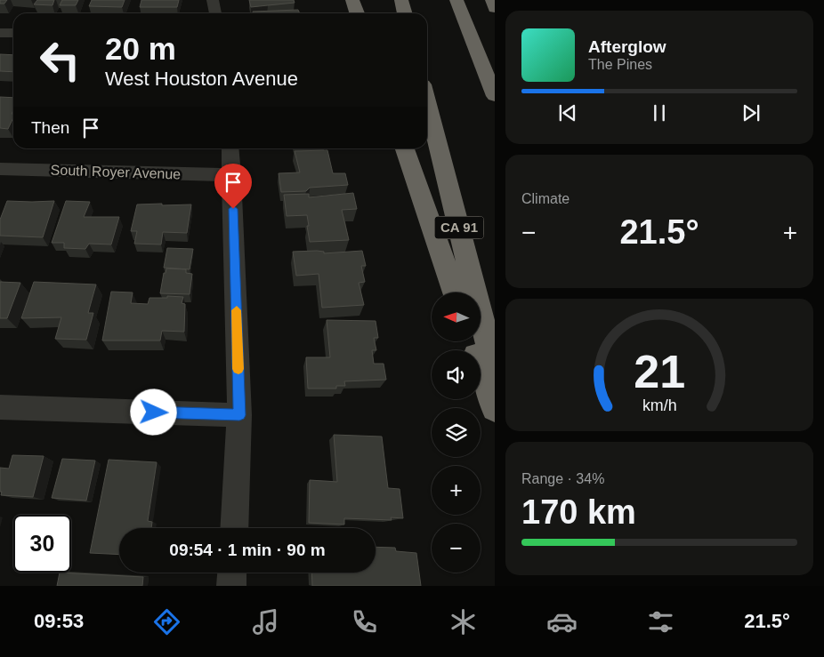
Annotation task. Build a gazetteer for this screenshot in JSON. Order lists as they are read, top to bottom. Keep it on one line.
{"streets":{"highway":["CA 91"],"street":["South Royer Avenue"]},"north":"left","page":{"turn":["20 m","West Houston Avenue"],"song":["Afterglow","The Pines"],"then":"Then","tile":["Climate",["Range · 34%","170 km"]],"heat":["−","21.5°","+"],"map_buttons":["+","−"],"limit":"30","trip":"09:54 · 1 min · 90 m","tabs":["09:53","21.5°"],"gauge":["21","km/h"]}}
